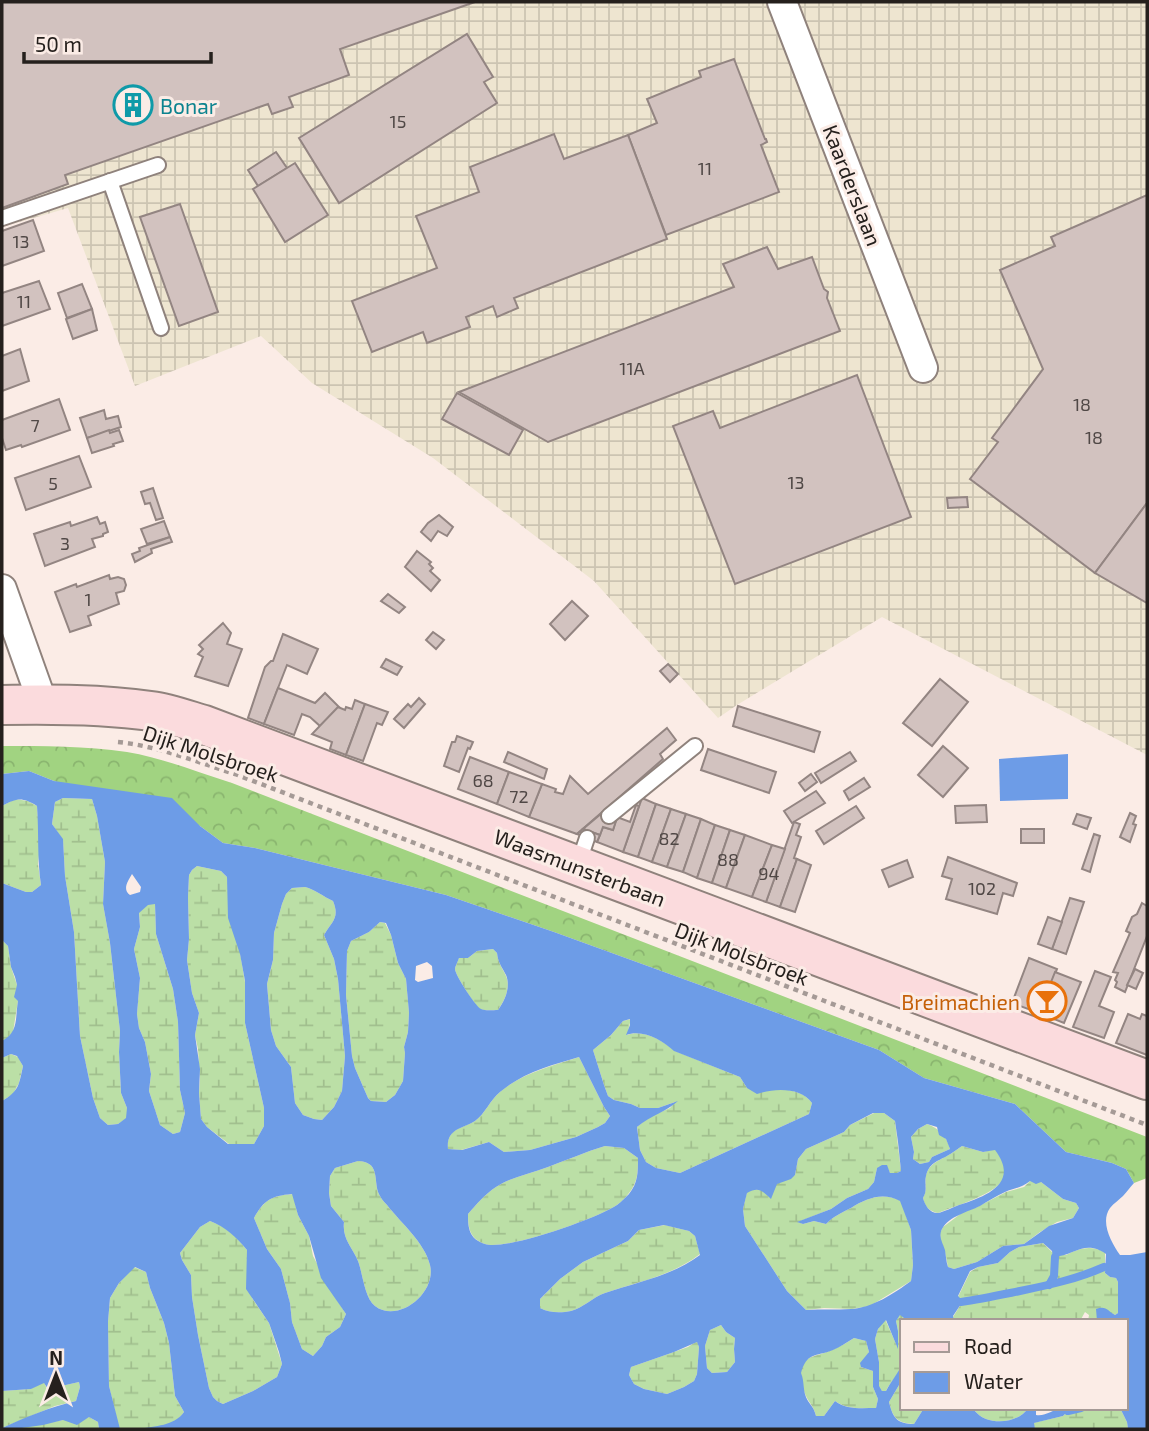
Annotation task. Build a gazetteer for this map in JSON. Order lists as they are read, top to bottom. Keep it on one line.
{"streets":{"street":["Kaarderslaan","Waasmunsterbaan"],"path":["Dijk Molsbroek"]},"places":{"building":["Bonar"],"bar":["Breimachien"]},"house_numbers":["15","11","13","11","11A","18","7","18","13","5","3","1","68","72","82","88","94","102"],"legend":["Road","Water"],"scale_bar":"50 m","north":"top"}
